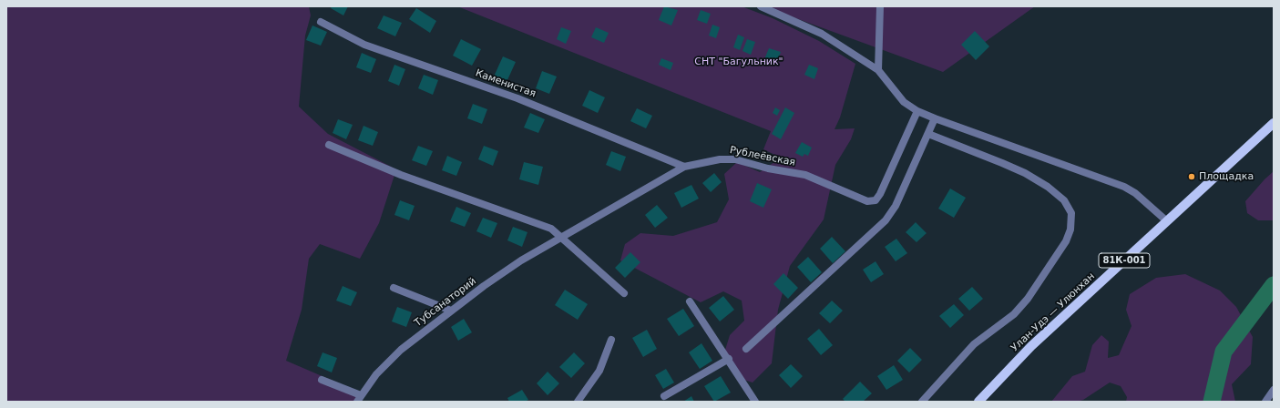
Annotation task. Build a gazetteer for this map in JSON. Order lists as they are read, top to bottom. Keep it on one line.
{"streets":{"main road":["81К-001","Улан-Удэ — Улюнхан"],"street":["Каменистая","Рублеёвская","Тубсанаторий"]},"crossings":[["Каменистая","Рублеёвская"],["Рублеёвская","Тубсанаторий"]],"parks":["СНТ \"Багульник\""],"places":["Площадка"]}
